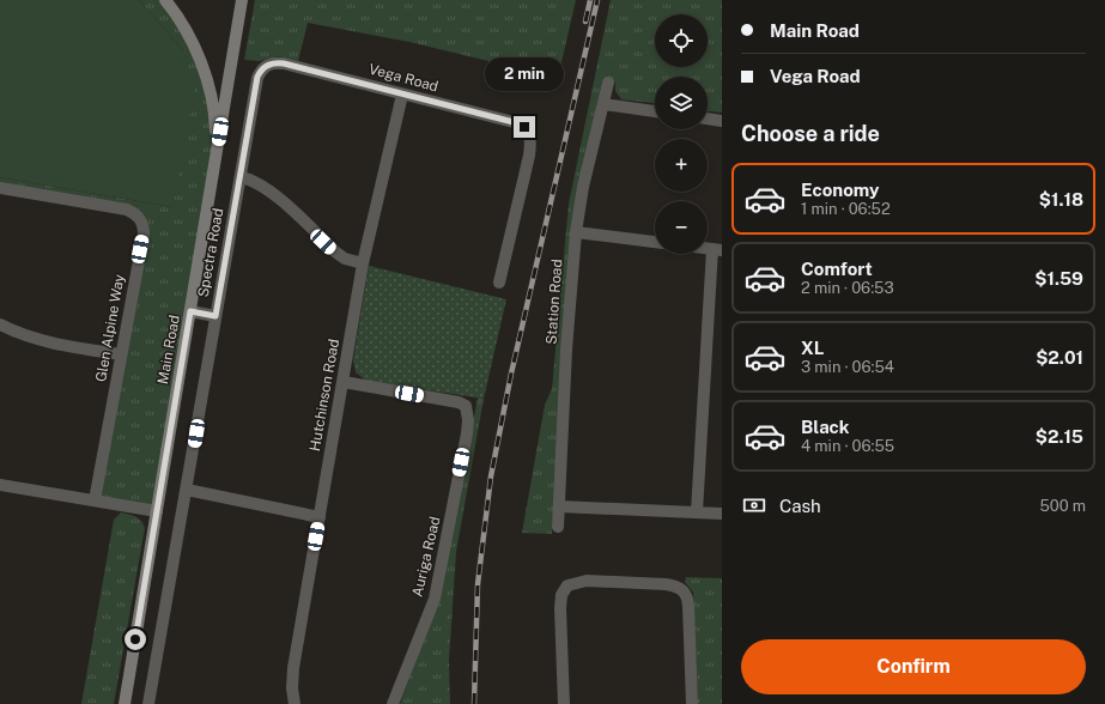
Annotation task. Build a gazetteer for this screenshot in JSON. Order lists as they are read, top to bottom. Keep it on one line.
{"streets":{"main road":["Main Road"],"street":["Vega Road","Spectra Road","Station Road","Glen Alpine Way","Hutchinson Road","Auriga Road"]},"crossings":[["Vega Road","Spectra Road"],["Vega Road","Hutchinson Road"],["Hutchinson Road","Auriga Road"]],"page":{"banner":["Main Road","Vega Road"],"map_buttons":["+","−"],"bubble":"2 min","heading":"Choose a ride","list":[{"name":"Economy","note":"1 min · 06:52","value":"$1.18"},{"name":"Comfort","note":"2 min · 06:53","value":"$1.59"},{"name":"XL","note":"3 min · 06:54","value":"$2.01"},{"name":"Black","note":"4 min · 06:55","value":"$2.15"}],"pay":["Cash","500 m"],"buttons":"Confirm"}}
